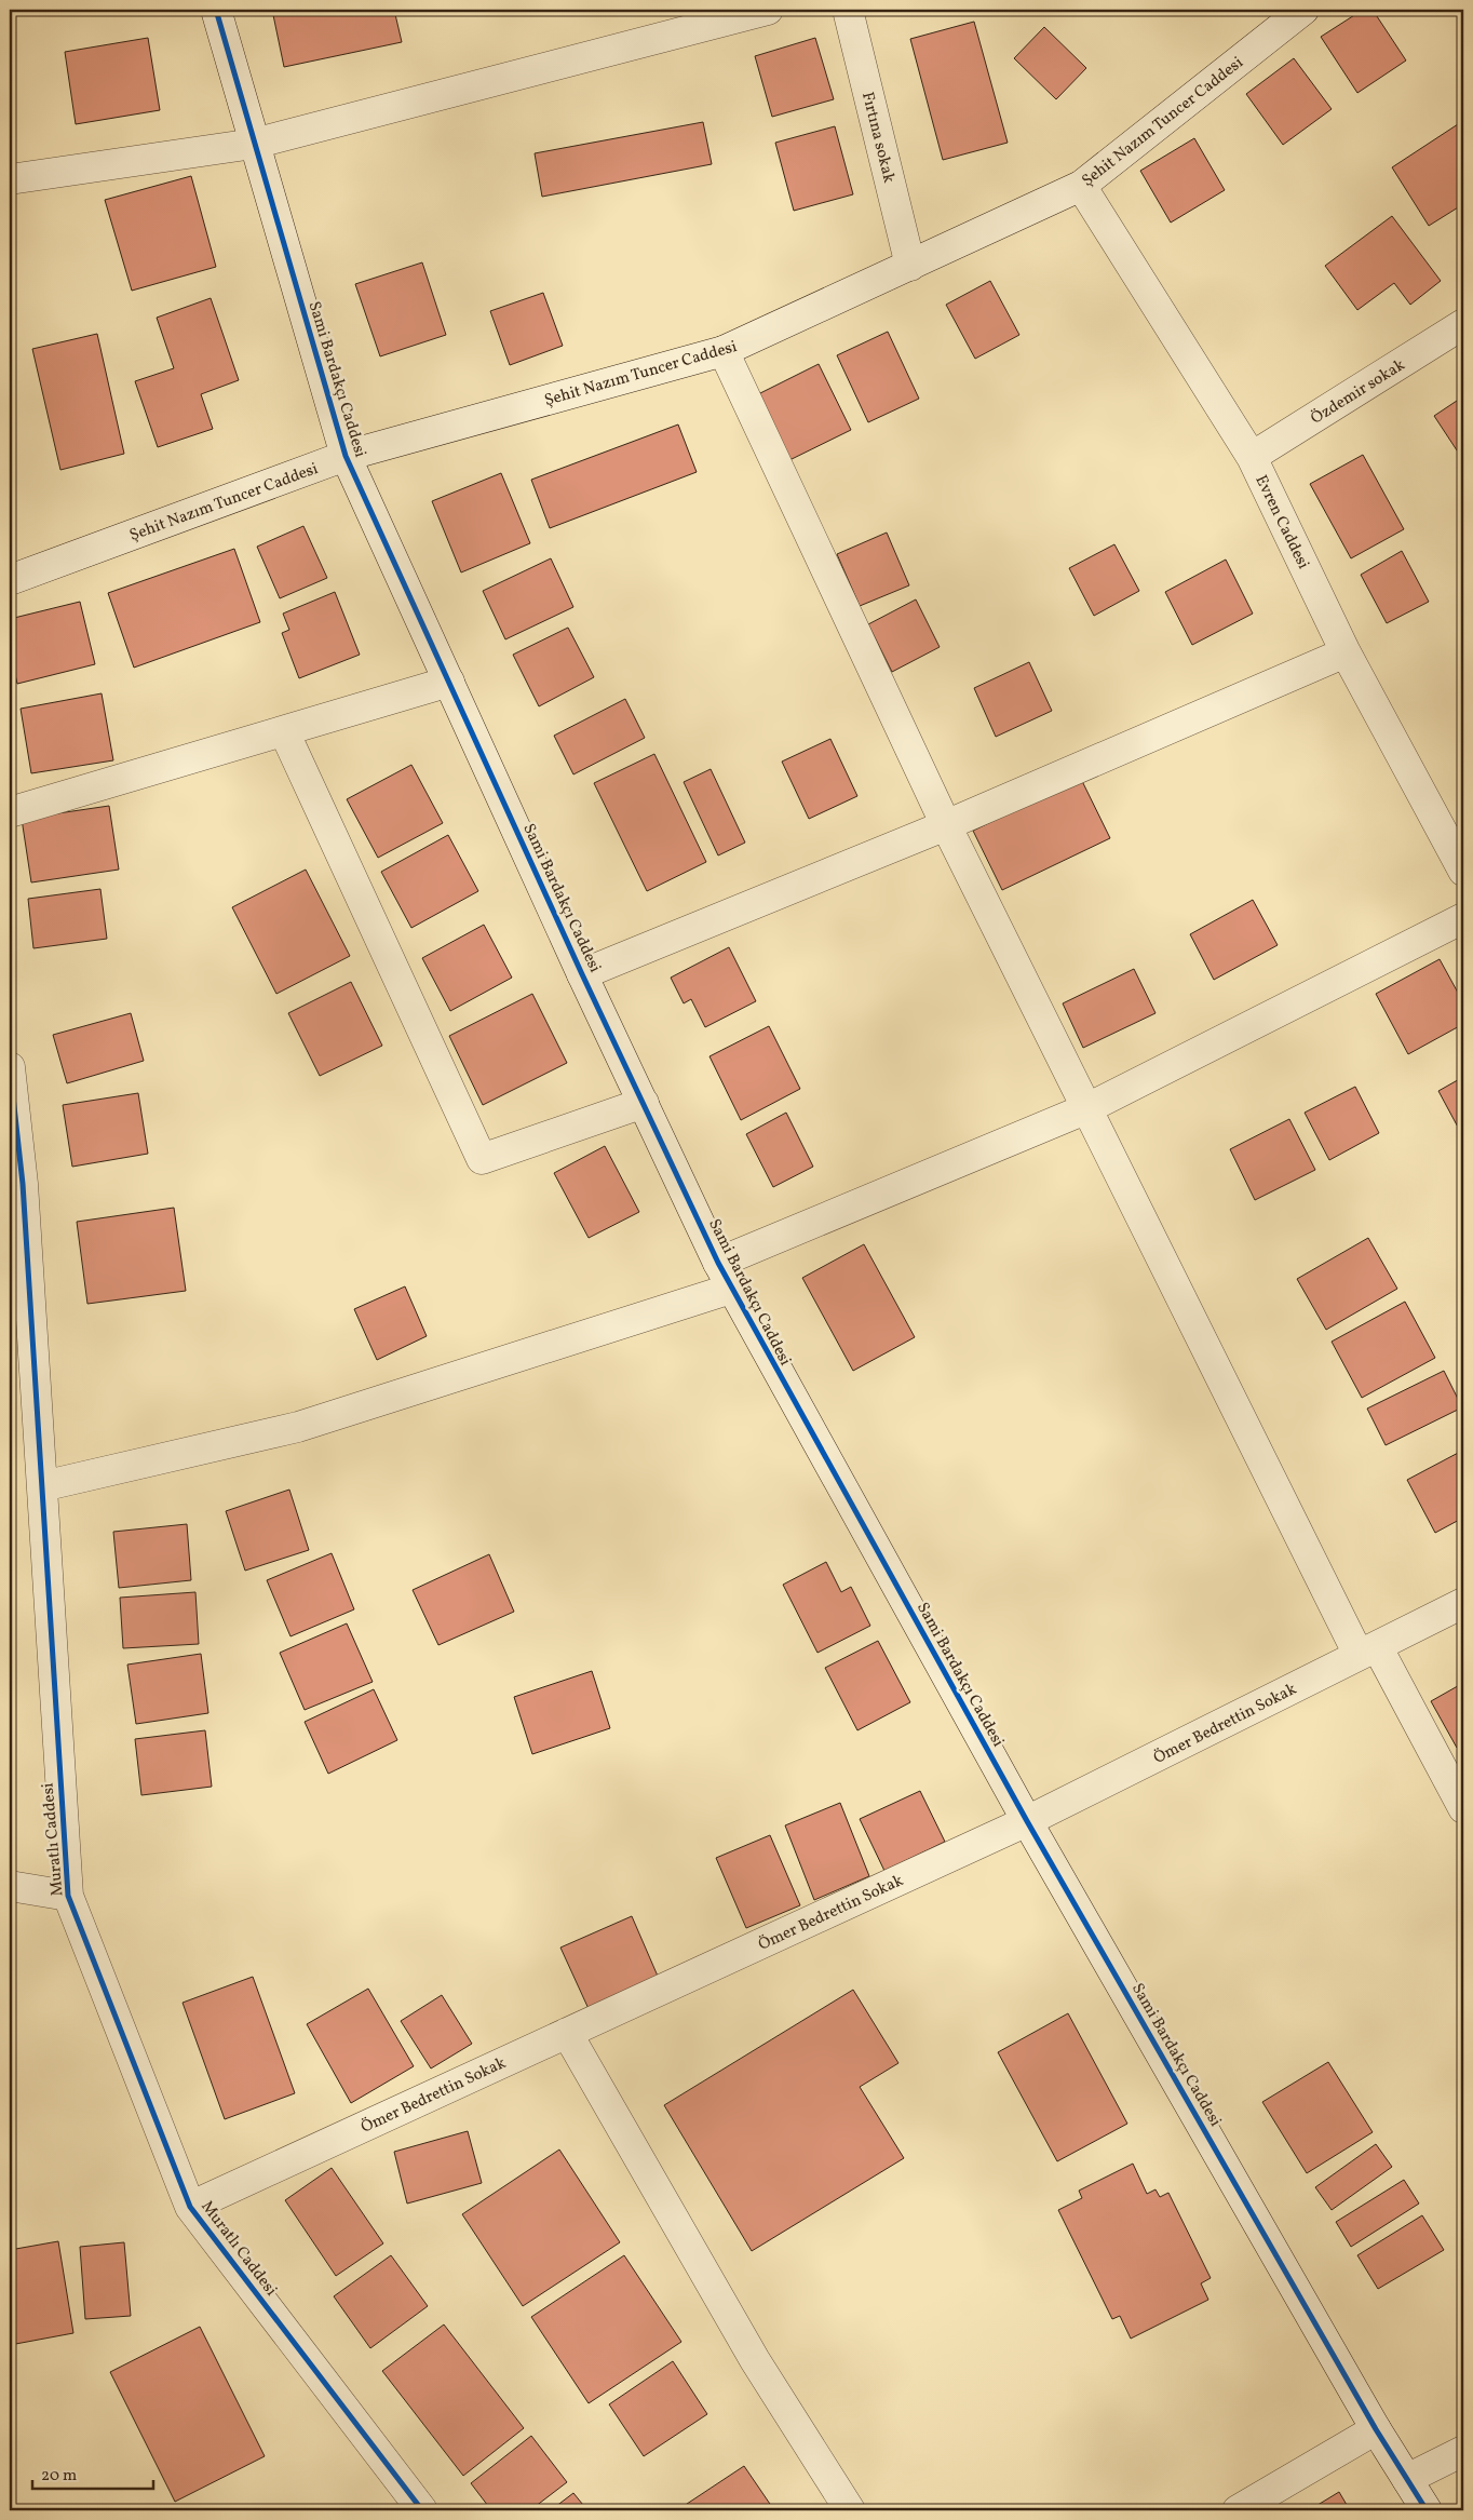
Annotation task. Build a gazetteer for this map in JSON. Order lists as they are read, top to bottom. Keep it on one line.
{"streets":{"street":["Şehit Nazım Tuncer Caddesi","Fırtına sokak","Sami Bardakçı Caddesi","Özdemir sokak","Evren Caddesi","Ömer Bedrettin Sokak","Muratlı Caddesi"]},"crossings":[["Şehit Nazım Tuncer Caddesi","Fırtına sokak"],["Şehit Nazım Tuncer Caddesi","Sami Bardakçı Caddesi"],["Şehit Nazım Tuncer Caddesi","Evren Caddesi"],["Sami Bardakçı Caddesi","Ömer Bedrettin Sokak"],["Özdemir sokak","Evren Caddesi"],["Ömer Bedrettin Sokak","Muratlı Caddesi"]],"scale_bar":"20 m"}
